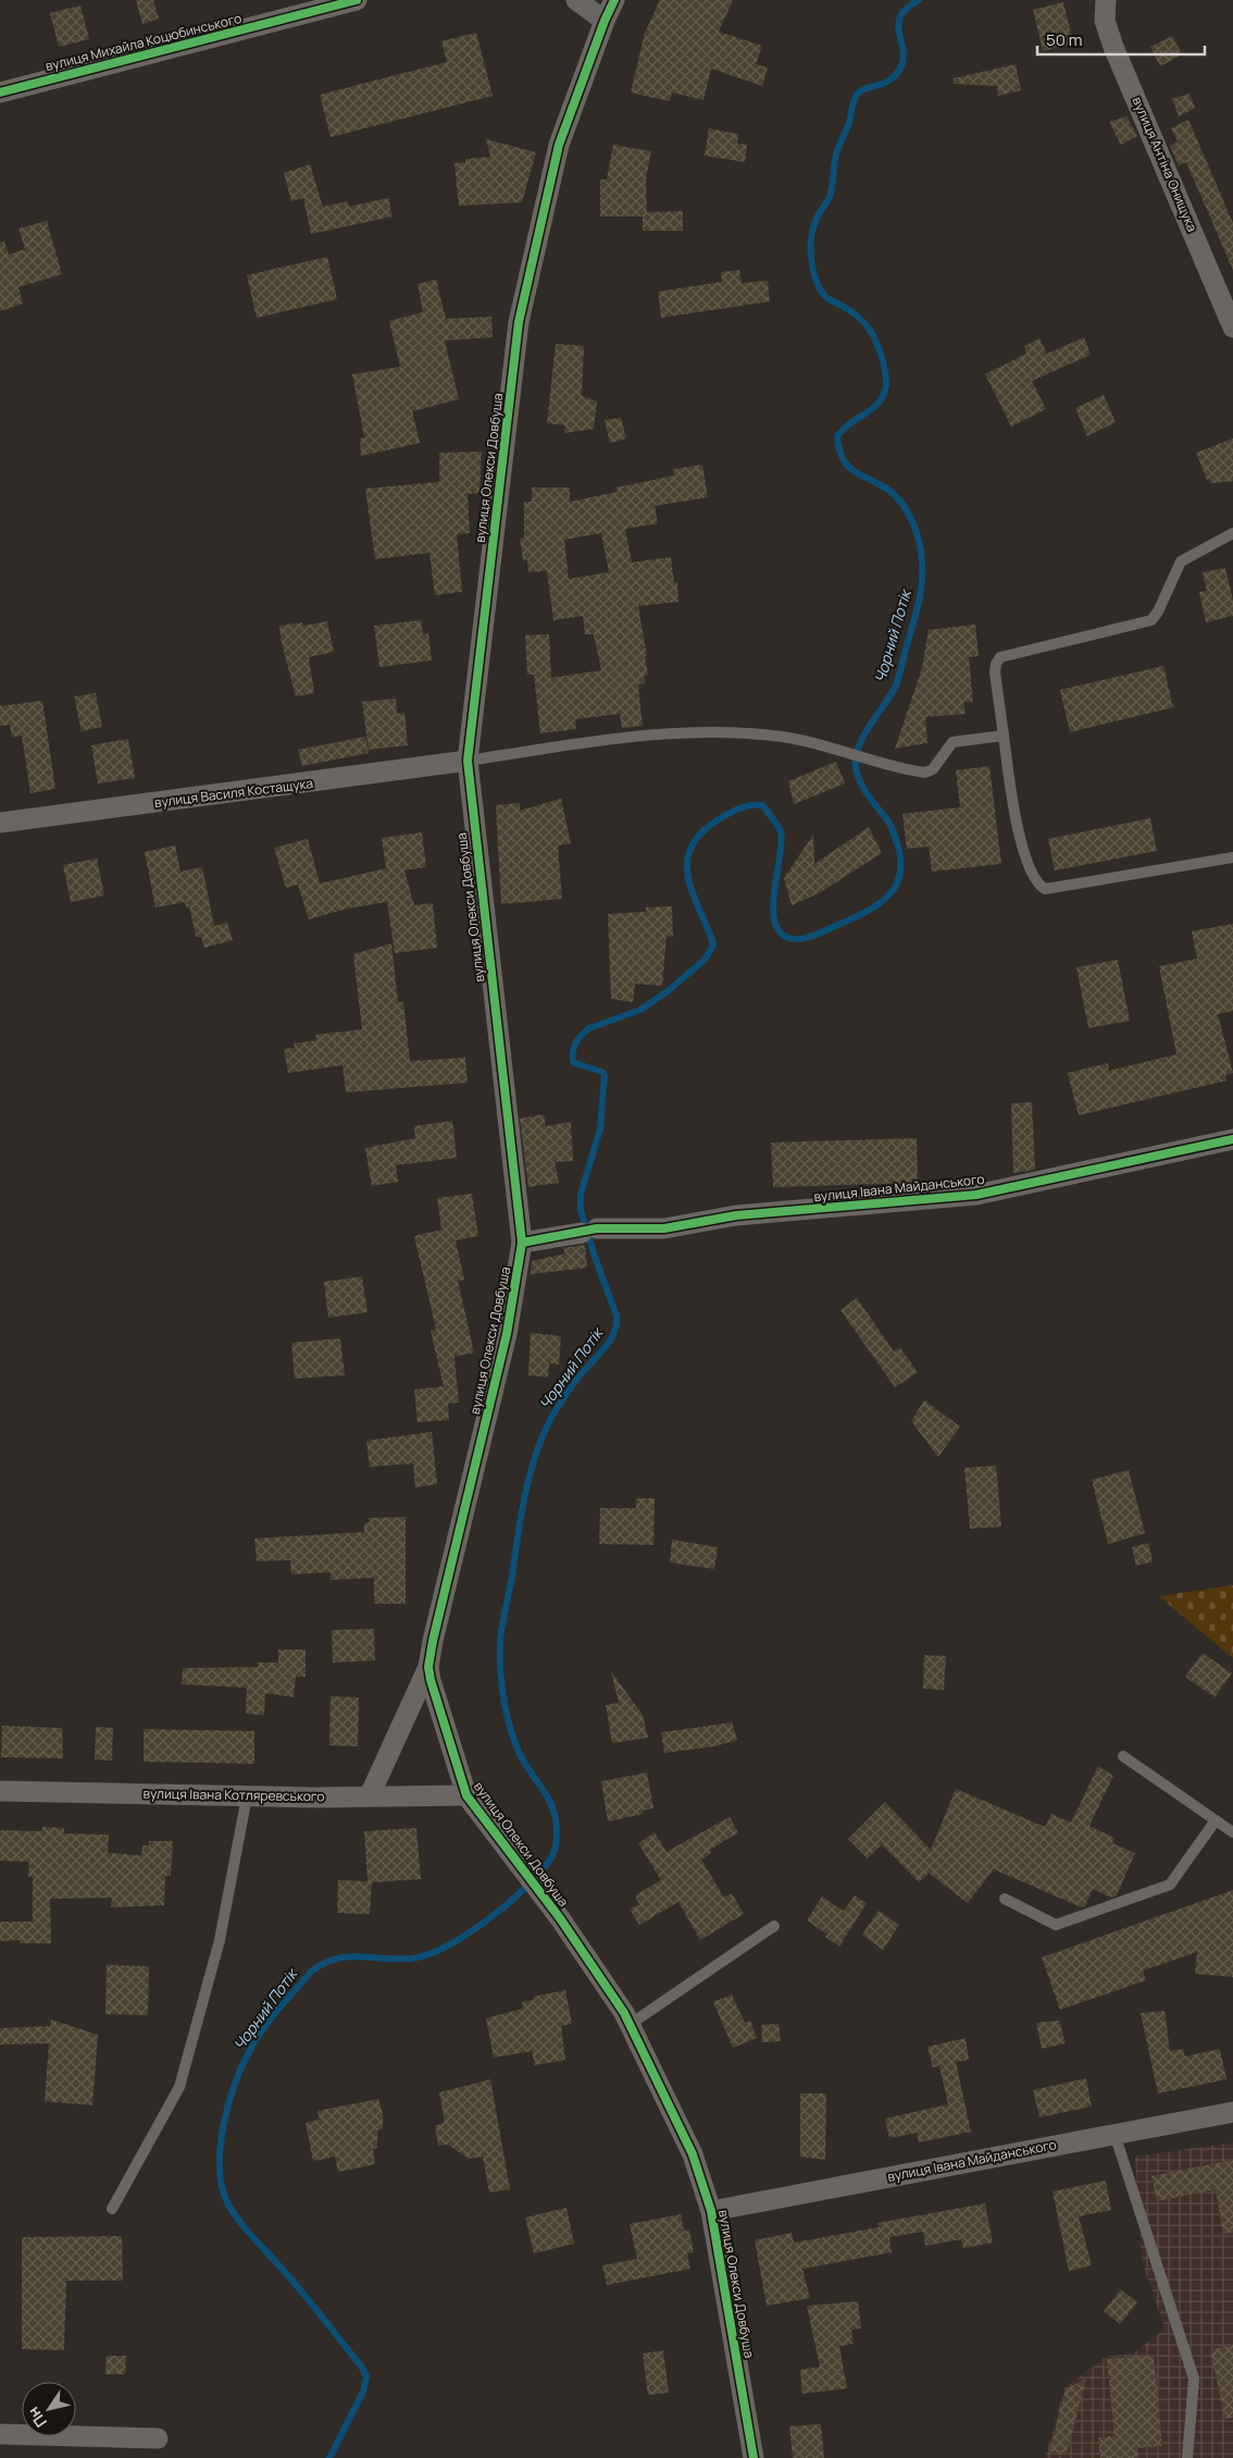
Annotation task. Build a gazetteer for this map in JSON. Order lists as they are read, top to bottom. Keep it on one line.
{"streets":{"street":["вулиця Михайла Коцюбинського","вулиця Антіна Онищука","вулиця Олекси Довбуша","вулиця Василя Костащука","вулиця Івана Майданського","вулиця Івана Котляревського"]},"crossings":[["вулиця Олекси Довбуша","вулиця Василя Костащука"],["вулиця Олекси Довбуша","вулиця Івана Майданського"],["вулиця Олекси Довбуша","вулиця Івана Котляревського"]],"water":["Чорний Потік"],"scale_bar":"50 m","north":"bottom left"}
